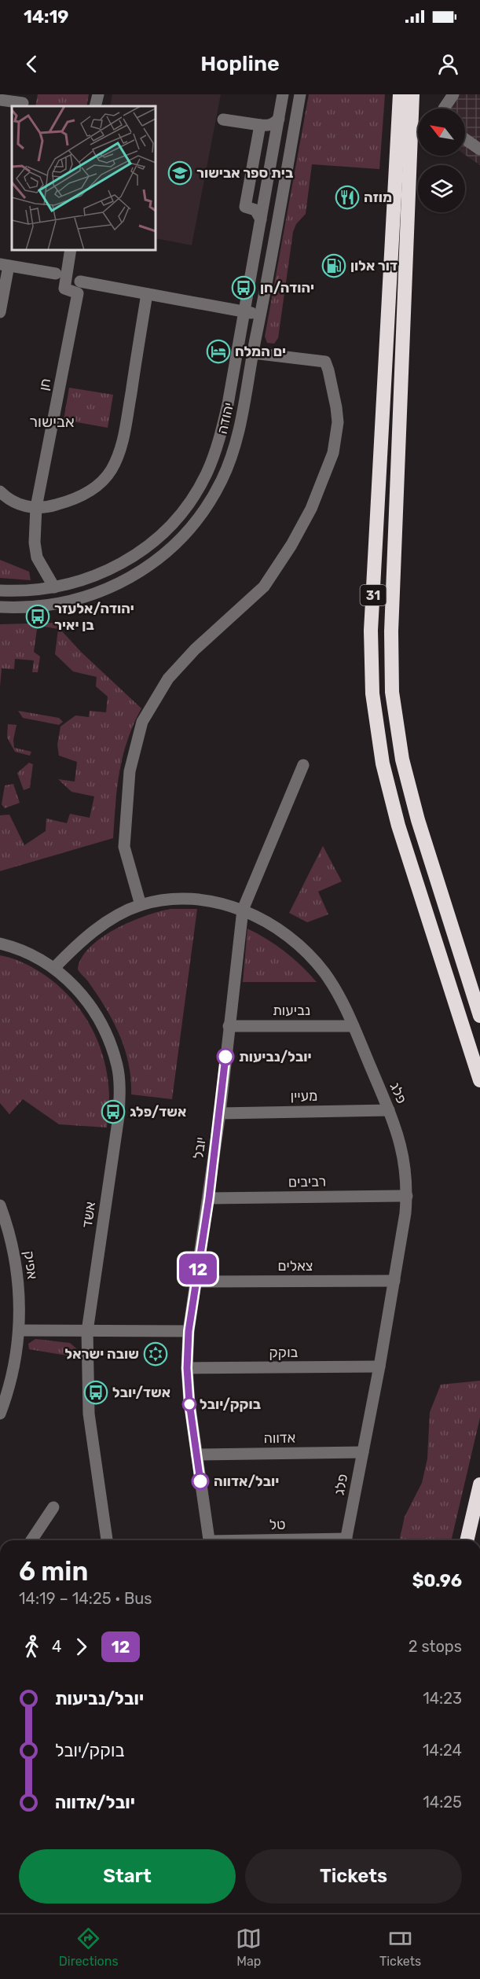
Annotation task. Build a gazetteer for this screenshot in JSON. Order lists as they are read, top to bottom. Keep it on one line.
{"streets":{"highway":["31"],"street":["חן","יהודה","נביעות","פלג","מעיין","יובל","רביבים","אשד","אפיק","צאלים","בוקק","אדווה"]},"crossings":[["חן","יהודה"],["נביעות","פלג"],["נביעות","יובל"],["פלג","מעיין"],["פלג","יובל"],["פלג","רביבים"],["פלג","אשד"],["פלג","צאלים"],["פלג","בוקק"],["פלג","אדווה"],["מעיין","יובל"],["יובל","רביבים"],["יובל","צאלים"],["יובל","בוקק"],["יובל","אדווה"]],"districts":["אבישור"],"places":{"school or university":["בית ספר אבישור"],"restaurant":["מוזה"],"fuel station":["דור אלון"],"bus stop":["יהודה/חן","יהודה/אלעזר בן יאיר","אשד/פלג","אשד/יובל"],"hotel":["ים המלח"],"other":["יובל/נביעות","בוקק/יובל","יובל/אדווה"],"synagogue":["שובה ישראל"]},"lines":["bus line 12"],"north":"top left","page":{"status":"14:19","header":"Hopline","on_map":"12","heading":["6 min","14:19 – 14:25 · Bus","$0.96"],"legs":["4","12","2 stops"],"list":[{"name":"יובל/נביעות","value":"14:23"},{"name":"בוקק/יובל","value":"14:24"},{"name":"יובל/אדווה","value":"14:25"}],"buttons":["Start","Tickets"],"tabs":["Directions","Map","Tickets"]}}
